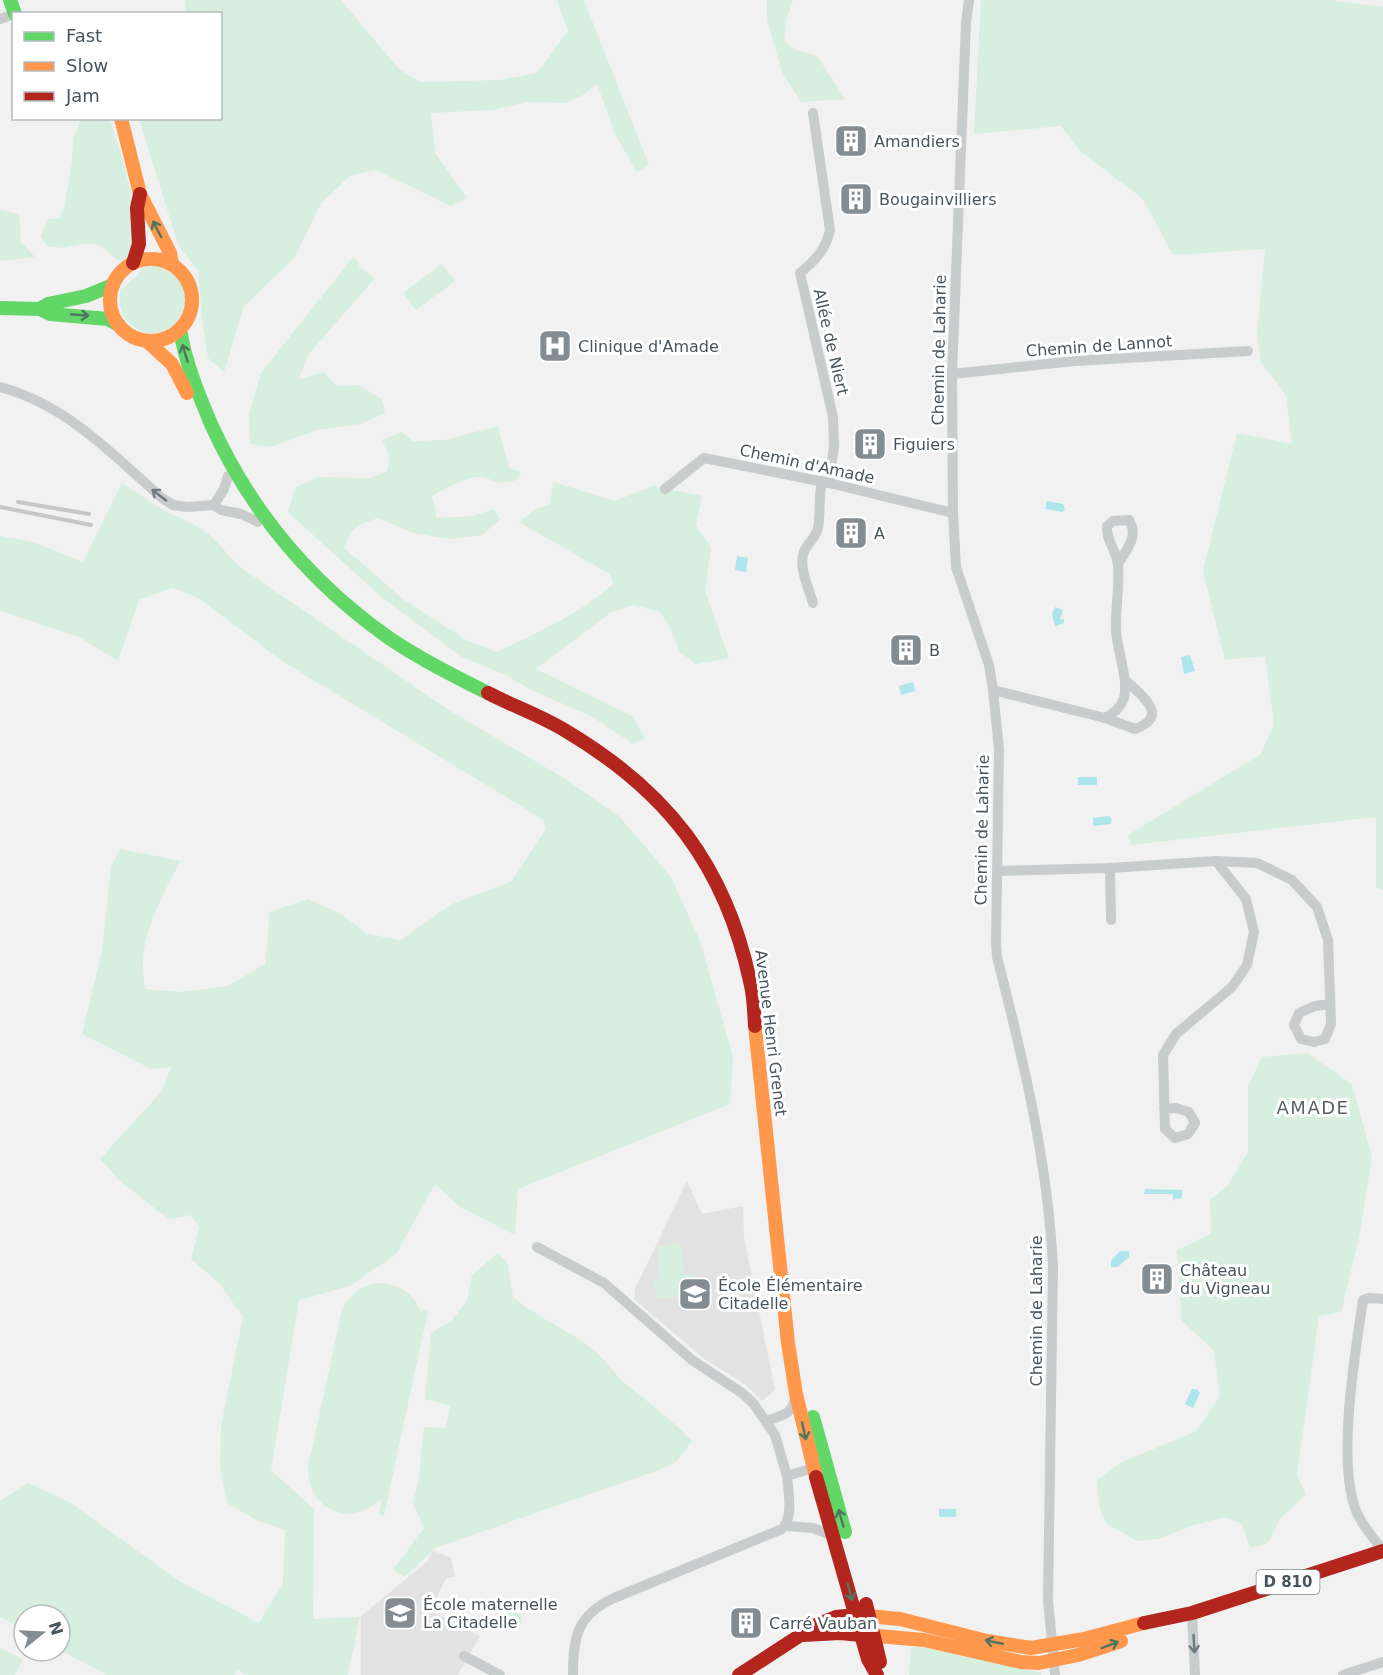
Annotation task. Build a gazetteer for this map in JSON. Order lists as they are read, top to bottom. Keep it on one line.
{"streets":{"main road":["Avenue Henri Grenet","D 810"],"street":["Allée de Niert","Chemin de Lannot","Chemin de Laharie","Chemin d'Amade"]},"crossings":[["Allée de Niert","Chemin d'Amade"],["Chemin de Lannot","Chemin de Laharie"],["Chemin de Laharie","Chemin d'Amade"],["Chemin de Laharie","D 810"]],"districts":["AMADE"],"places":{"building":["Amandiers","Bougainvilliers","Figuiers","A","B","Château du Vigneau","Carré Vauban"],"hospital":["Clinique d'Amade"],"school or university":["École Élémentaire Citadelle","École maternelle La Citadelle"]},"legend":["Fast","Slow","Jam"],"north":"right"}
